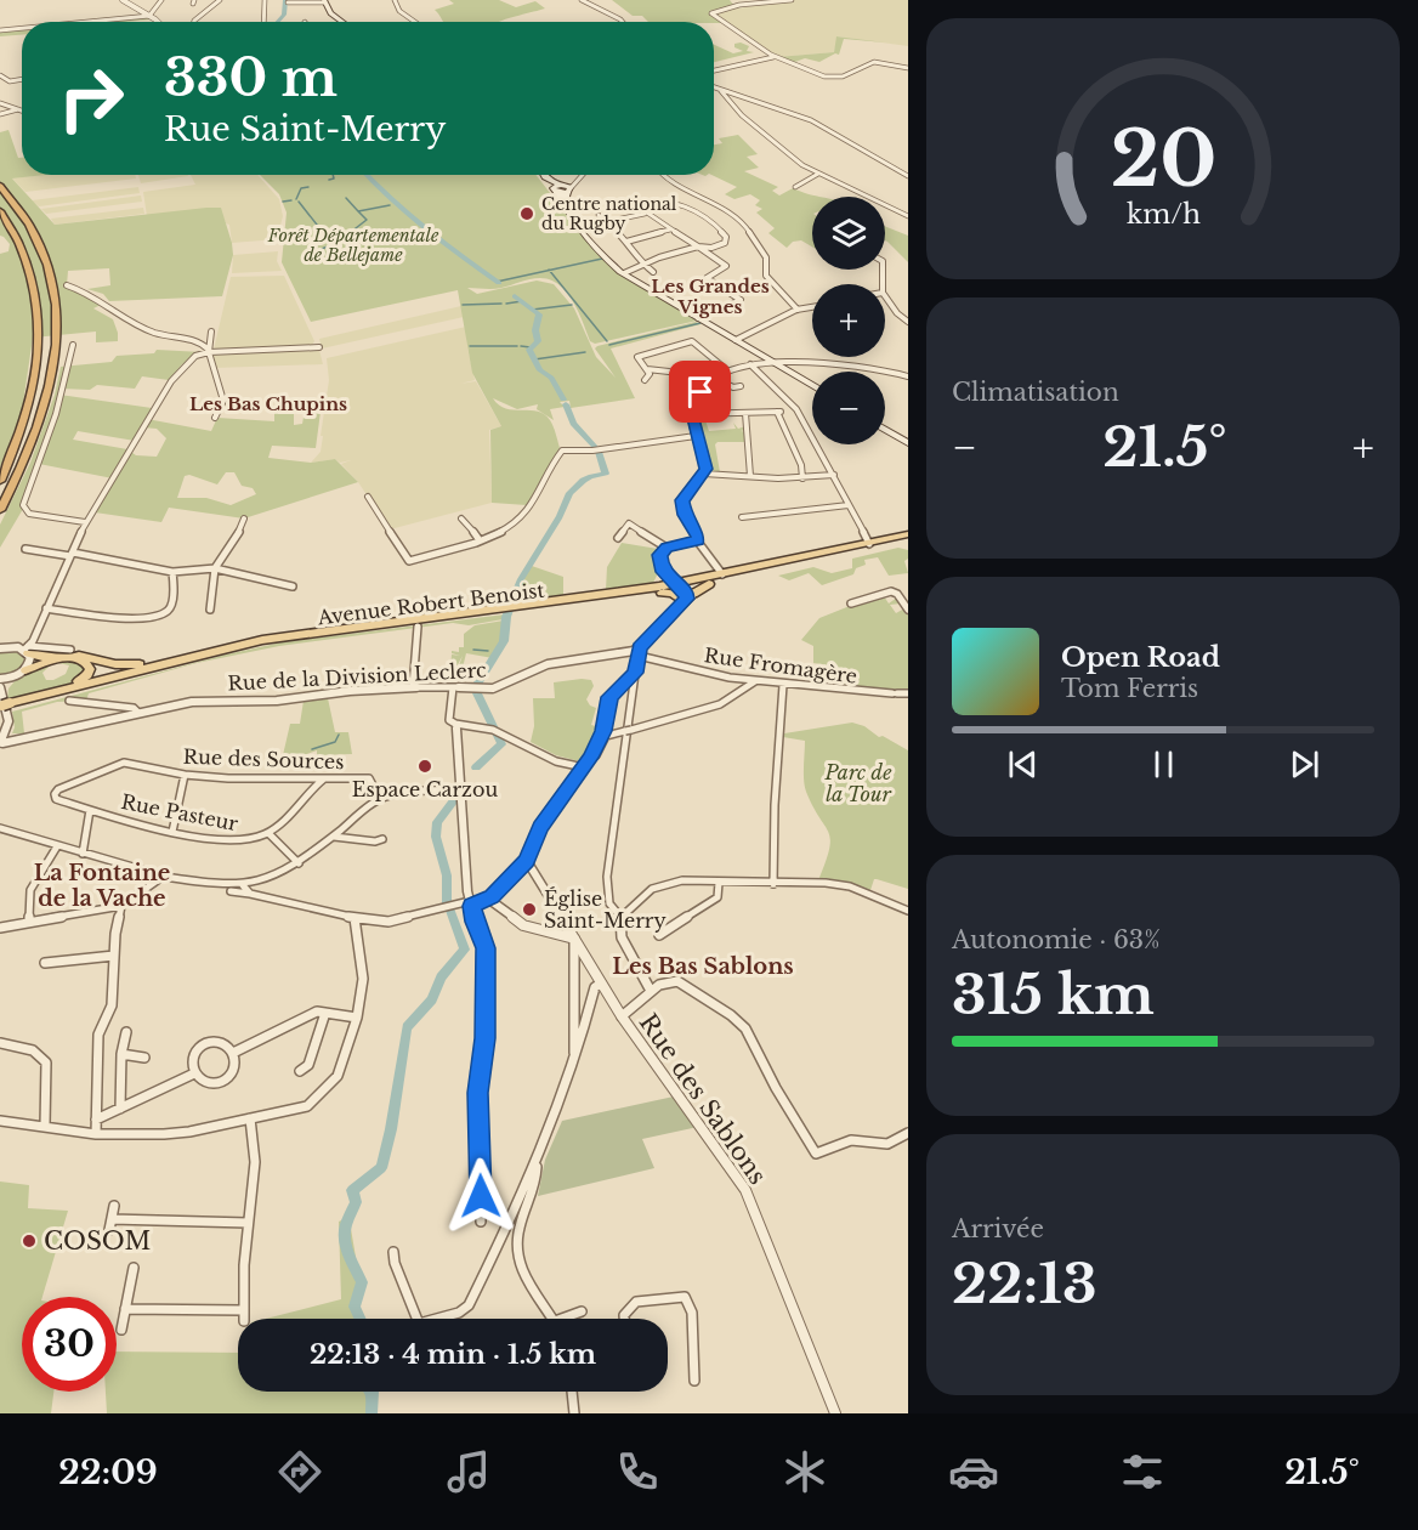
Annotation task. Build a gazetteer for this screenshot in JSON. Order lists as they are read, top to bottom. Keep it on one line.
{"streets":{"main road":["Avenue Robert Benoist"],"street":["Rue Fromagère","Rue de la Division Leclerc","Rue des Sources","Rue Pasteur","Rue des Sablons"]},"crossings":[["Rue Fromagère","Rue de la Division Leclerc"],["Rue des Sources","Rue Pasteur"]],"districts":["Les Grandes Vignes","Les Bas Chupins","La Fontaine de la Vache","Les Bas Sablons"],"parks":["Forêt Départementale de Bellejame","Parc de la Tour"],"places":["Centre national du Rugby","Espace Carzou","Église Saint-Merry","COSOM"],"page":{"turn":["330 m","Rue Saint-Merry"],"map_buttons":["+","−"],"tile":["Climatisation",["Autonomie · 63%","315 km"],["Arrivée","22:13"]],"heat":["−","21.5°","+"],"song":["Open Road","Tom Ferris"],"limit":"30","trip":"22:13 · 4 min · 1.5 km","tabs":["22:09","21.5°"],"gauge":["20","km/h"]}}
